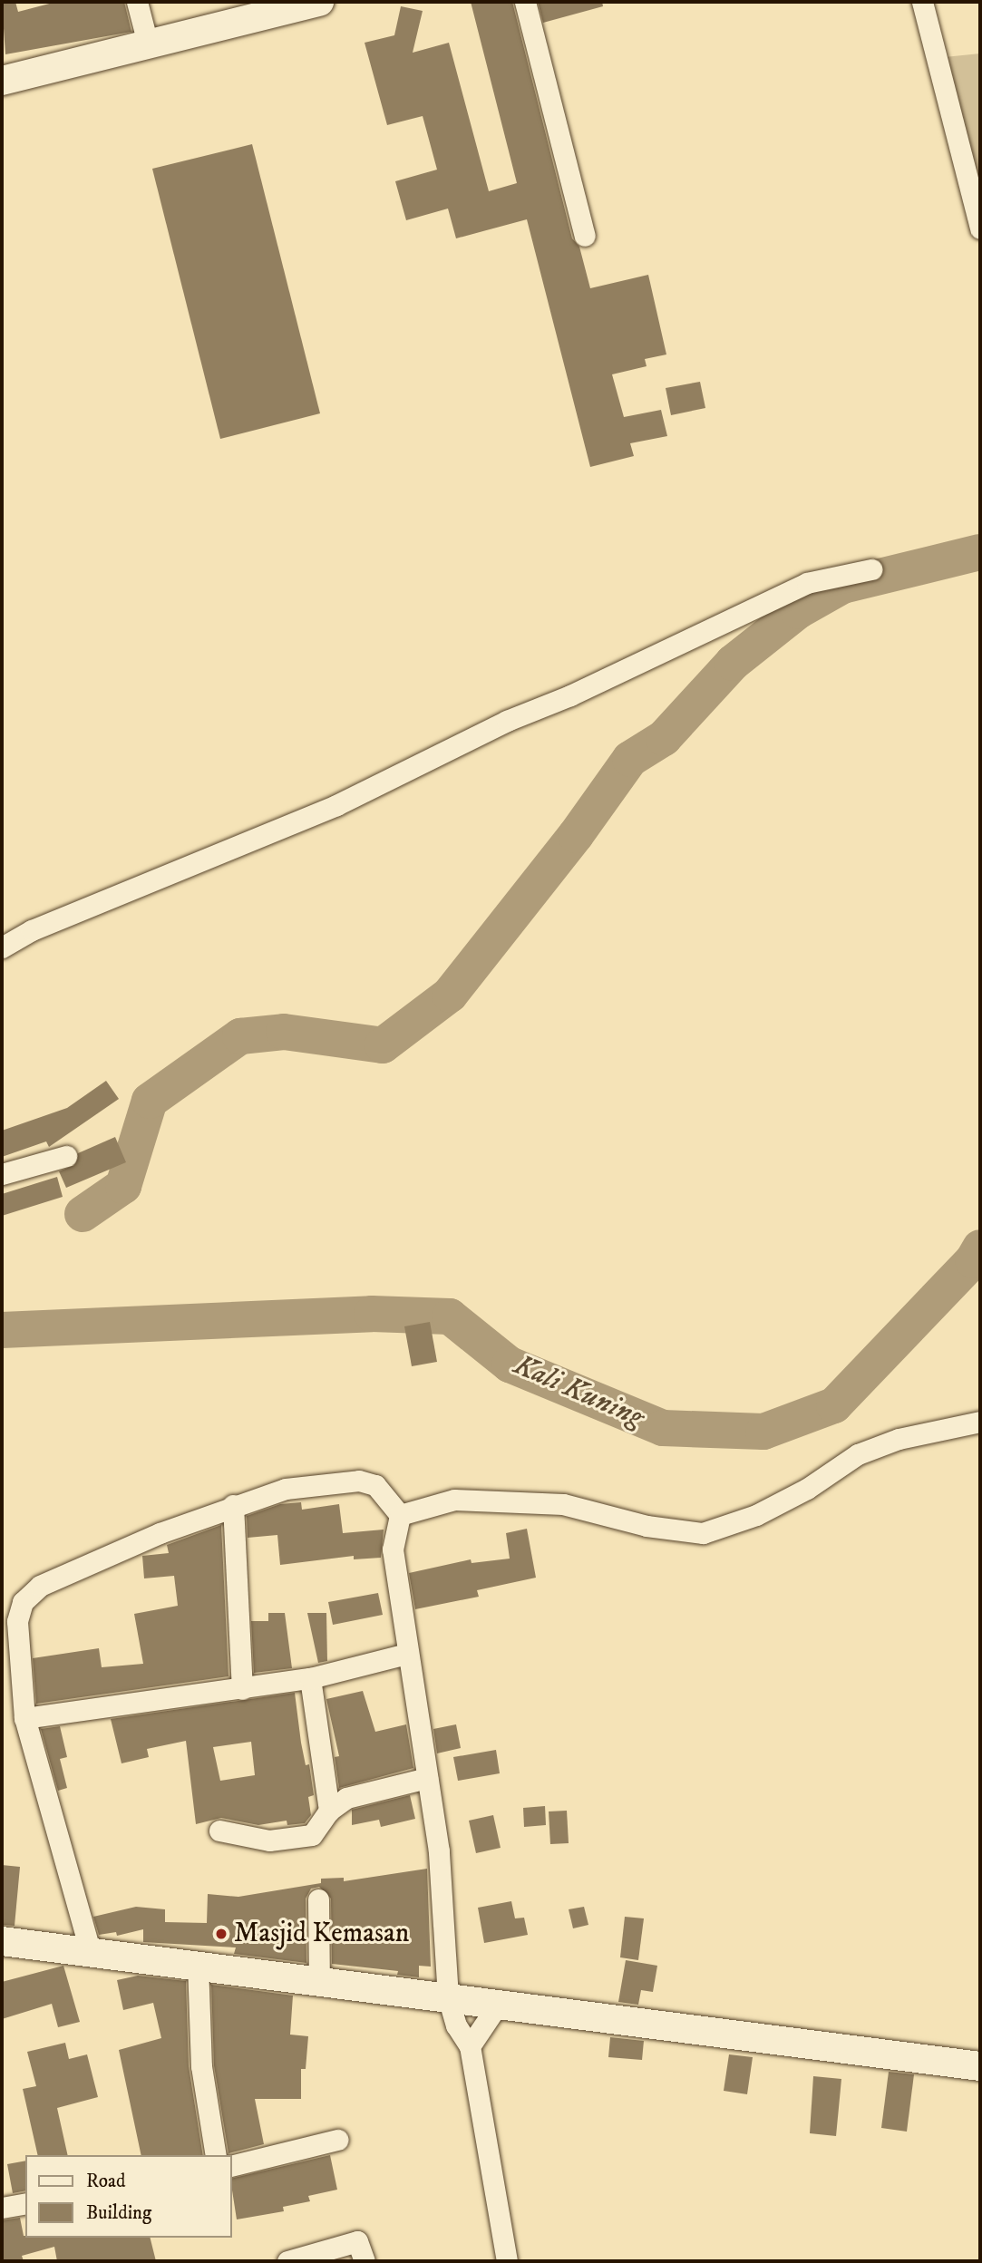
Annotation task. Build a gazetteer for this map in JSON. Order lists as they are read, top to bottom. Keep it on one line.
{"water":["Kali Kuning"],"places":["Masjid Kemasan"],"legend":["Road","Building"]}
